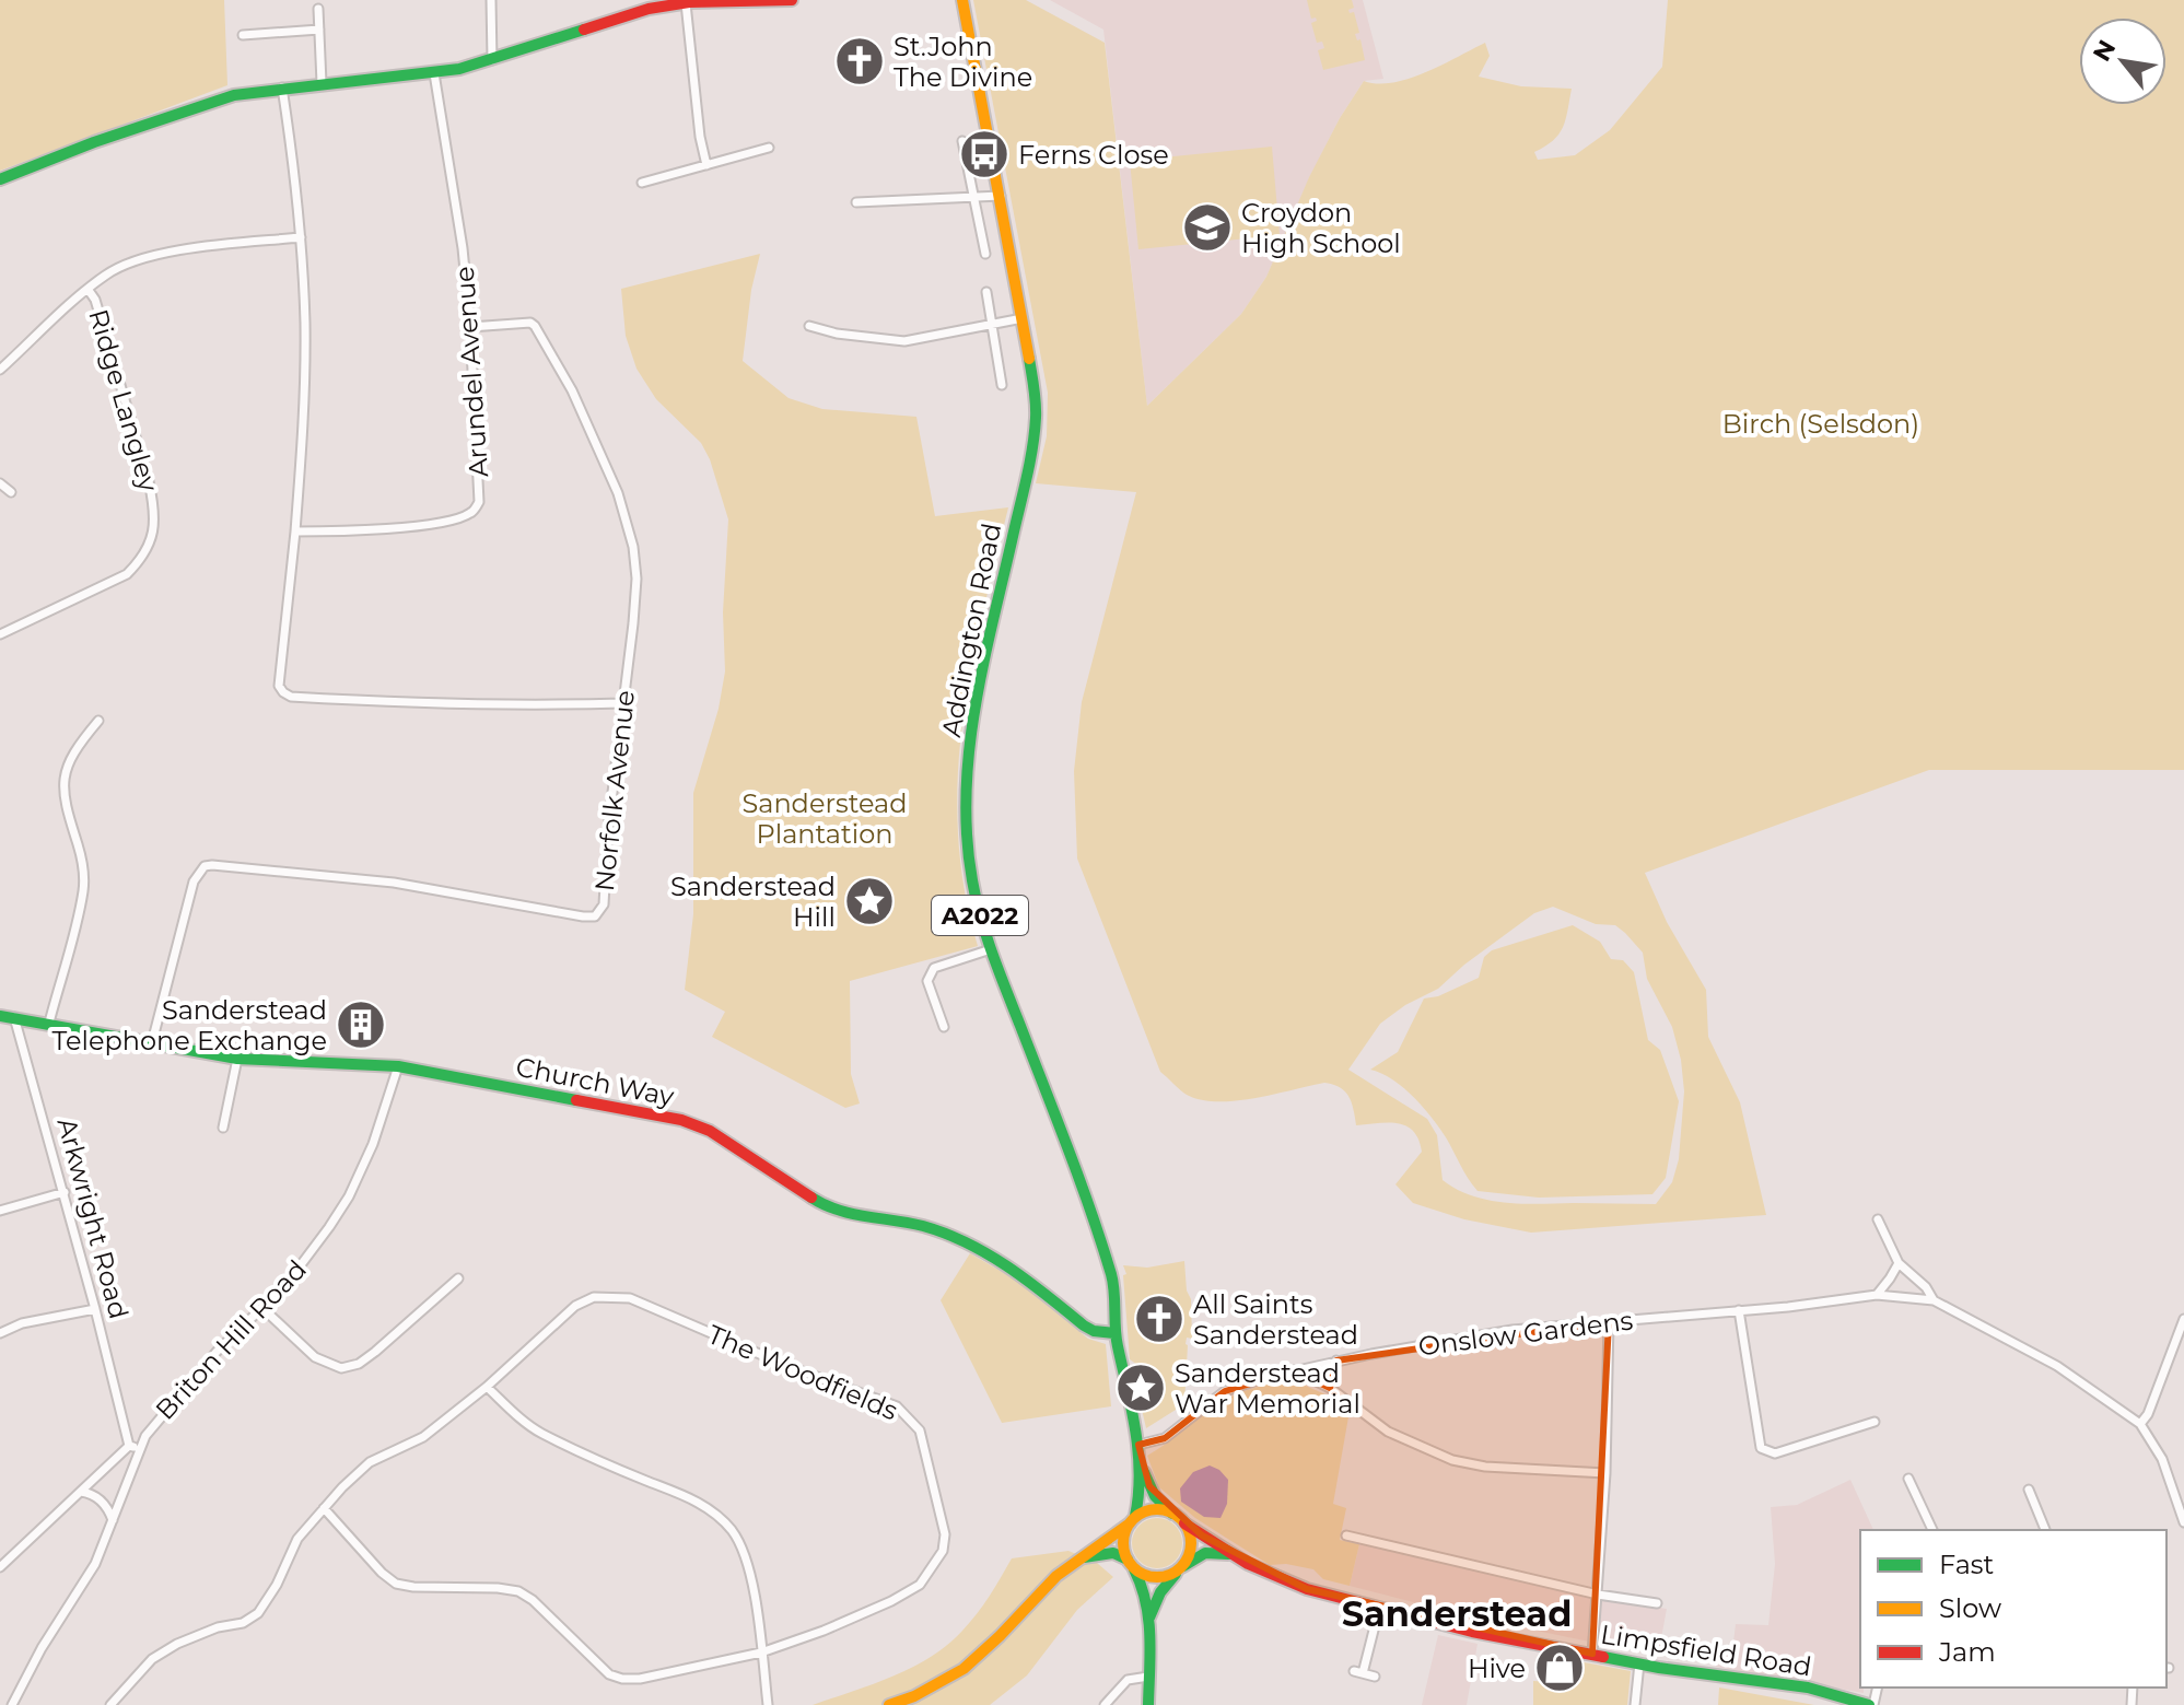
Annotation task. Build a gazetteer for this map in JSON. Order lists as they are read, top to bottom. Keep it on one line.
{"streets":{"main road":["Addington Road","A2022","Church Way","Limpsfield Road"],"street":["Arundel Avenue","Ridge Langley","Norfolk Avenue","Arkwright Road","Onslow Gardens","Briton Hill Road","The Woodfields"]},"crossings":[["Arundel Avenue","Norfolk Avenue"],["Addington Road","A2022"],["Addington Road","Church Way"],["Addington Road","Onslow Gardens"],["Norfolk Avenue","Church Way"],["A2022","Limpsfield Road"],["Church Way","Arkwright Road"],["Church Way","Briton Hill Road"]],"districts":["Sanderstead"],"parks":["Birch (Selsdon)","Sanderstead Plantation"],"places":{"church":["St.John The Divine","All Saints Sanderstead"],"bus stop":["Ferns Close"],"school or university":["Croydon High School"],"place":["Sanderstead Hill","Sanderstead War Memorial"],"building":["Sanderstead Telephone Exchange"],"shop":["Hive"]},"legend":["Fast","Slow","Jam"],"north":"top left"}
